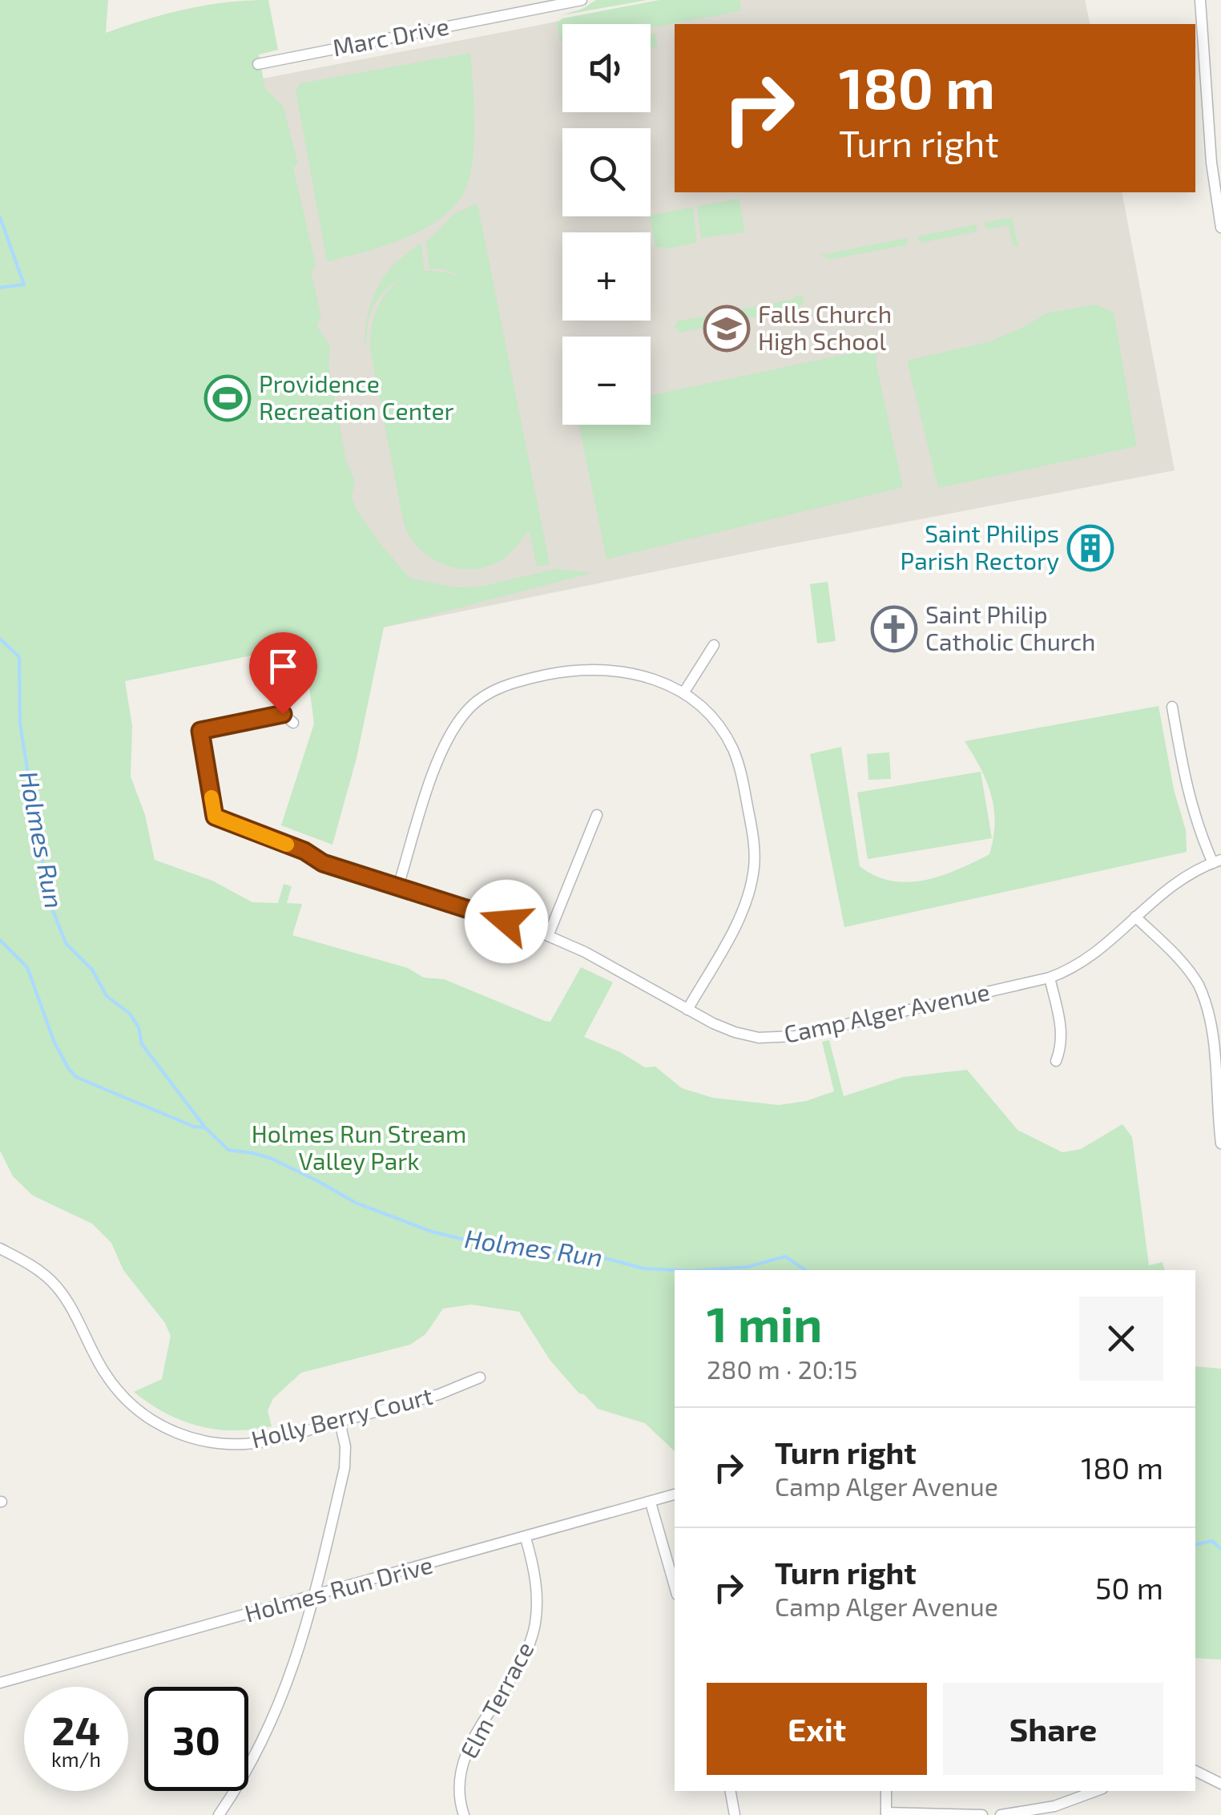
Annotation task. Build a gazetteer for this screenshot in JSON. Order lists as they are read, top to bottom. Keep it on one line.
{"streets":{"street":["Marc Drive","Camp Alger Avenue","Holly Berry Court","Holmes Run Drive","Elm Terrace"]},"crossings":[["Holmes Run Drive","Elm Terrace"]],"water":["Holmes Run"],"parks":["Holmes Run Stream Valley Park"],"places":{"school or university":["Falls Church High School"],"sports":["Providence Recreation Center"],"building":["Saint Philips Parish Rectory"],"church":["Saint Philip Catholic Church"]},"page":{"map_buttons":["+","−"],"turn":["180 m","Turn right"],"heading":["1 min","280 m · 20:15"],"list":[{"name":"Turn right","note":"Camp Alger Avenue","value":"180 m"},{"name":"Turn right","note":"Camp Alger Avenue","value":"50 m"}],"buttons":["Exit","Share"],"speed":"24 km/h","limit":"30"}}
